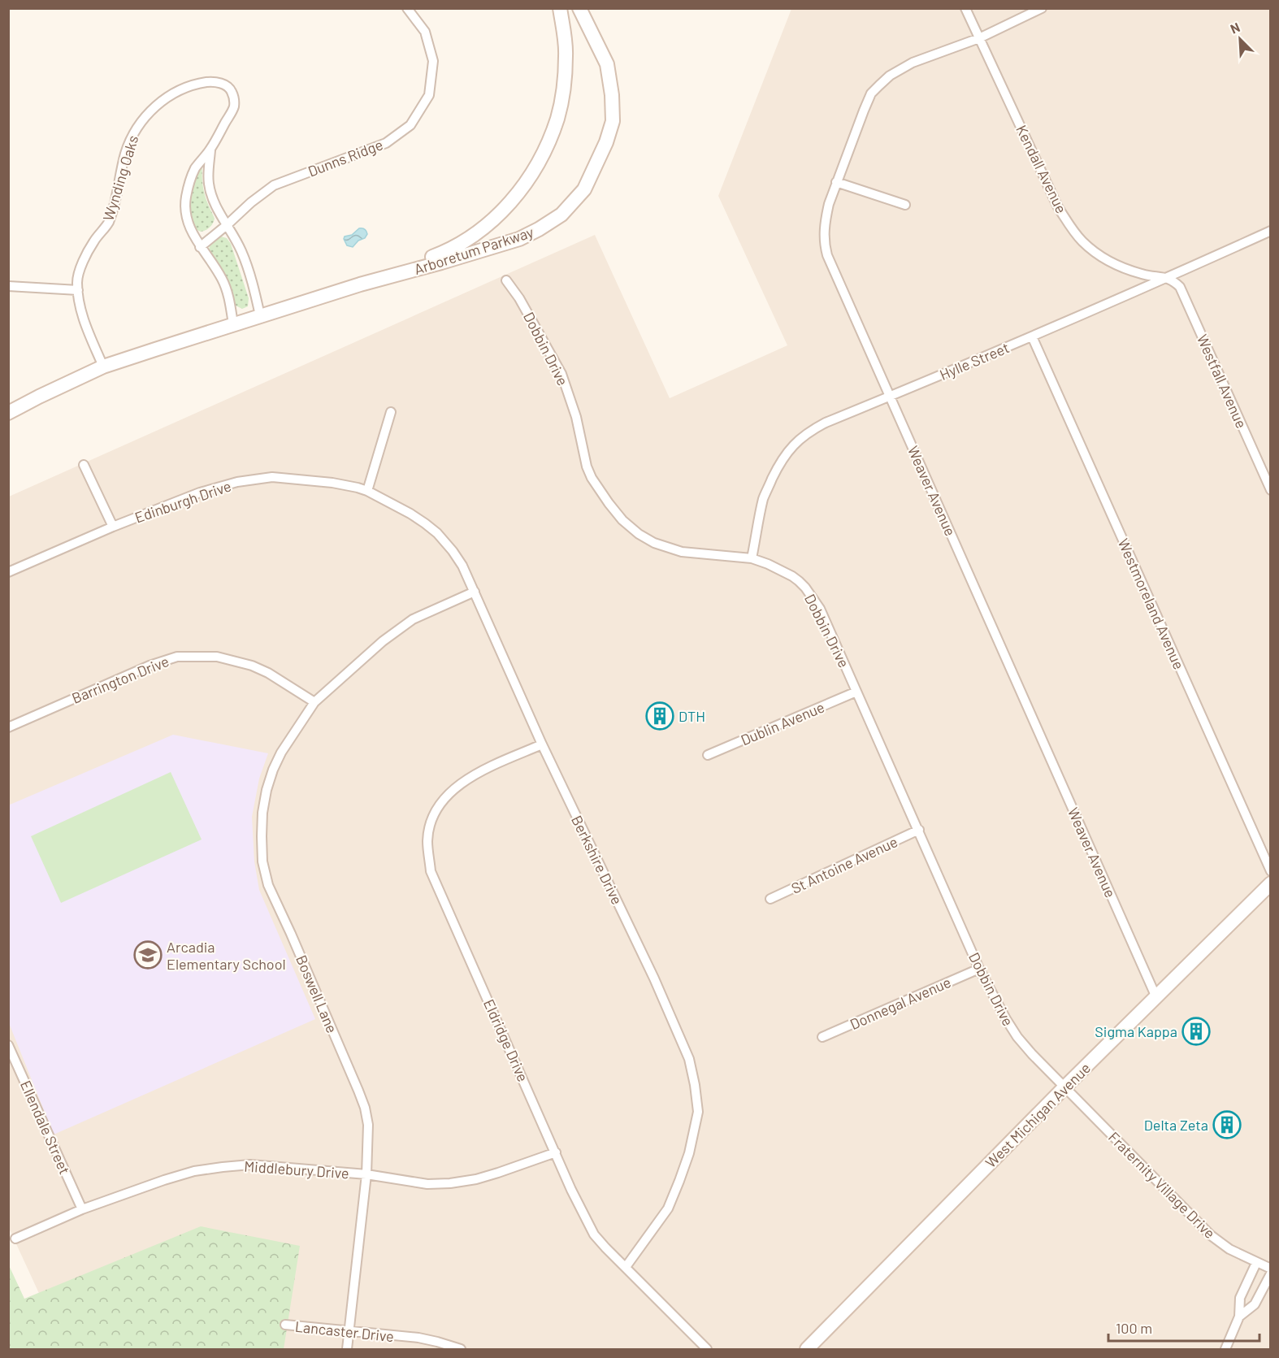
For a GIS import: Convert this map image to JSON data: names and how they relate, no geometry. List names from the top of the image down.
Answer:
{
  "streets": {
    "street": [
      "Dunns Ridge",
      "Kendall Avenue",
      "Wynding Oaks",
      "Arboretum Parkway",
      "Dobbin Drive",
      "Hylle Street",
      "Westfall Avenue",
      "Weaver Avenue",
      "Edinburgh Drive",
      "Westmoreland Avenue",
      "Barrington Drive",
      "Dublin Avenue",
      "Berkshire Drive",
      "St Antoine Avenue",
      "Boswell Lane",
      "Donnegal Avenue",
      "Eldridge Drive",
      "West Michigan Avenue",
      "Ellendale Street",
      "Middlebury Drive",
      "Fraternity Village Drive",
      "Lancaster Drive"
    ]
  },
  "crossings": [
    ["Dunns Ridge", "Wynding Oaks"],
    ["Kendall Avenue", "Hylle Street"],
    ["Kendall Avenue", "Westfall Avenue"],
    ["Kendall Avenue", "Weaver Avenue"],
    ["Wynding Oaks", "Arboretum Parkway"],
    ["Dobbin Drive", "Hylle Street"],
    ["Dobbin Drive", "Dublin Avenue"],
    ["Dobbin Drive", "St Antoine Avenue"],
    ["Dobbin Drive", "Donnegal Avenue"],
    ["Dobbin Drive", "West Michigan Avenue"],
    ["Dobbin Drive", "Fraternity Village Drive"],
    ["Hylle Street", "Westfall Avenue"],
    ["Hylle Street", "Weaver Avenue"],
    ["Hylle Street", "Westmoreland Avenue"],
    ["Weaver Avenue", "West Michigan Avenue"],
    ["Edinburgh Drive", "Berkshire Drive"],
    ["Barrington Drive", "Boswell Lane"],
    ["Berkshire Drive", "Boswell Lane"],
    ["Berkshire Drive", "Eldridge Drive"],
    ["Boswell Lane", "Middlebury Drive"],
    ["Boswell Lane", "Lancaster Drive"],
    ["Eldridge Drive", "Middlebury Drive"],
    ["West Michigan Avenue", "Fraternity Village Drive"],
    ["Ellendale Street", "Middlebury Drive"]
  ],
  "places": {
    "building": ["DTH", "Sigma Kappa", "Delta Zeta"],
    "school or university": ["Arcadia Elementary School"]
  },
  "scale_bar": "100 m",
  "north": "top left"
}
